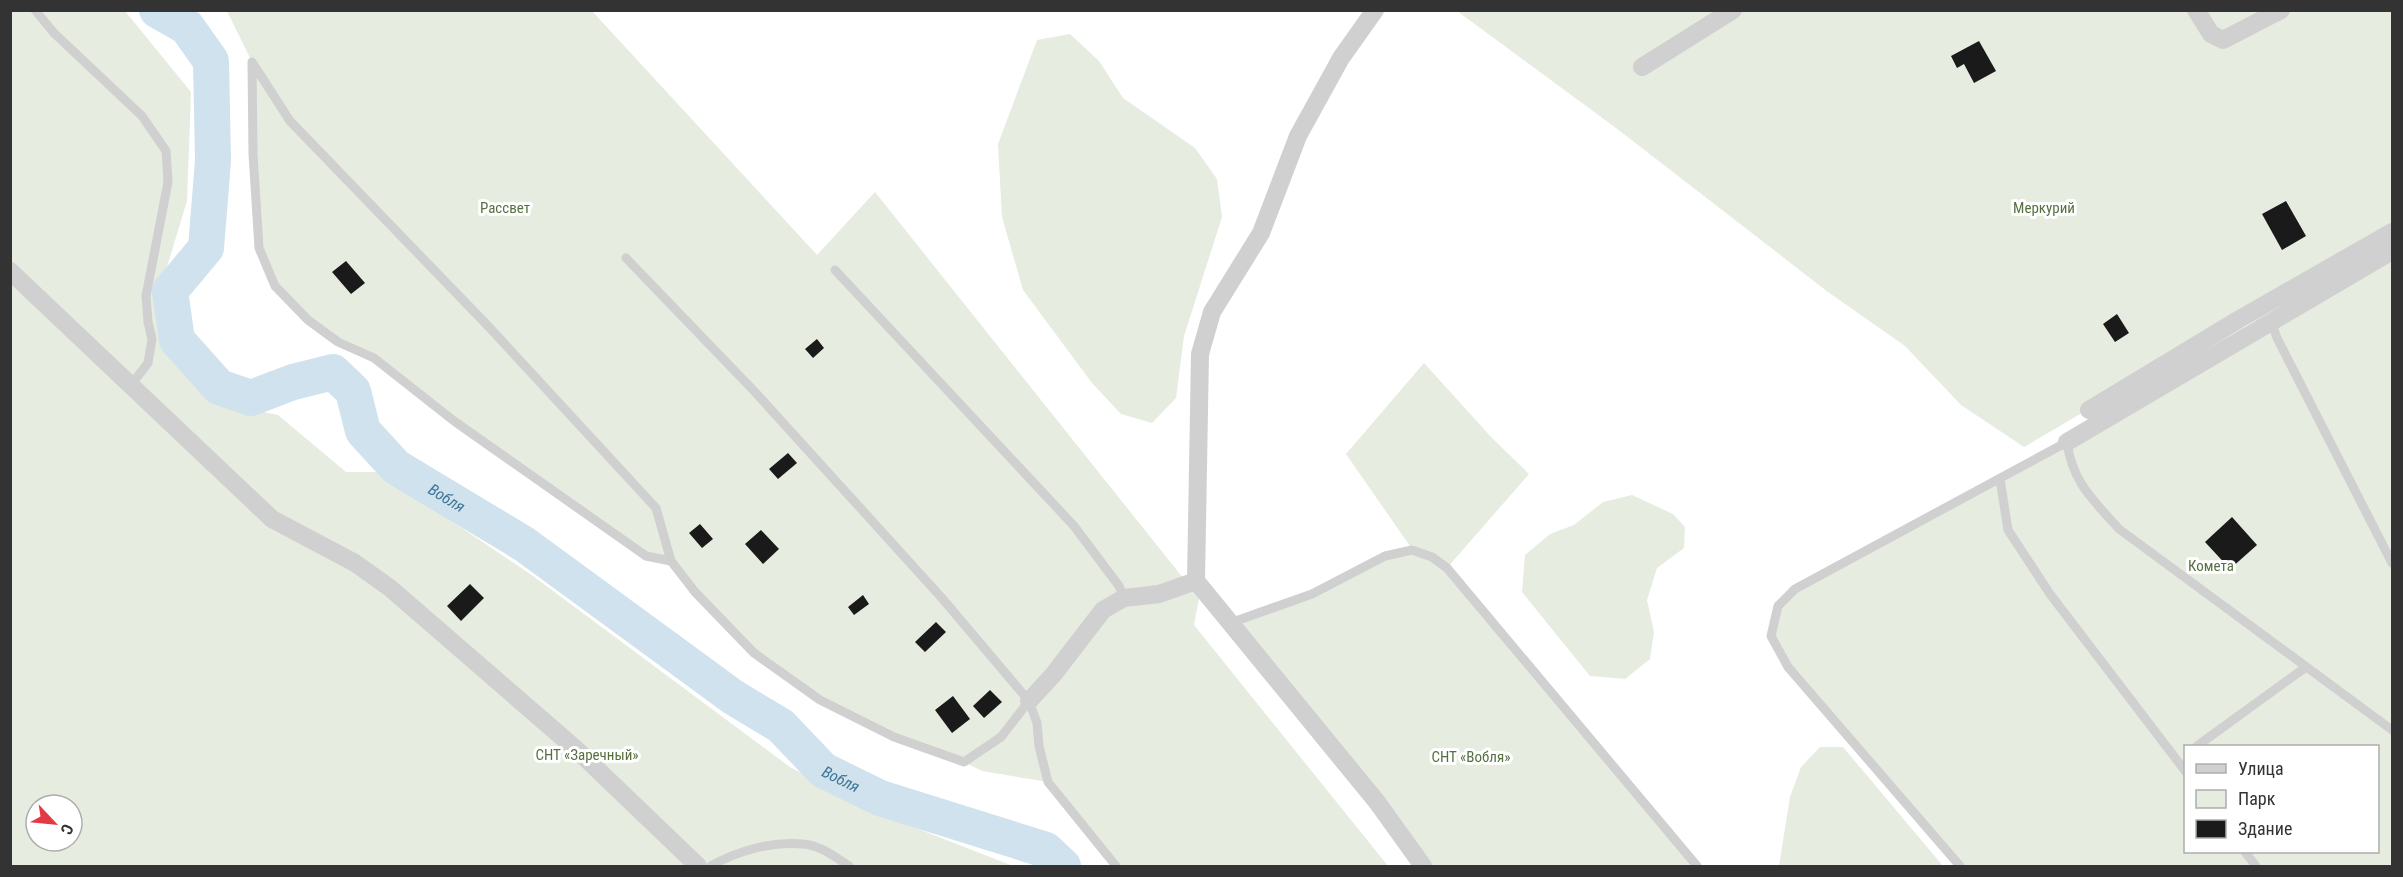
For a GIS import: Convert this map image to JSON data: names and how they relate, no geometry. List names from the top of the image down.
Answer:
{
  "water": ["Вобля"],
  "parks": [
    "Рассвет",
    "Меркурий",
    "Комета",
    "СНТ «Заречный»",
    "СНТ «Вобля»"
  ],
  "legend": ["Улица", "Парк", "Здание"],
  "north": "bottom right"
}
